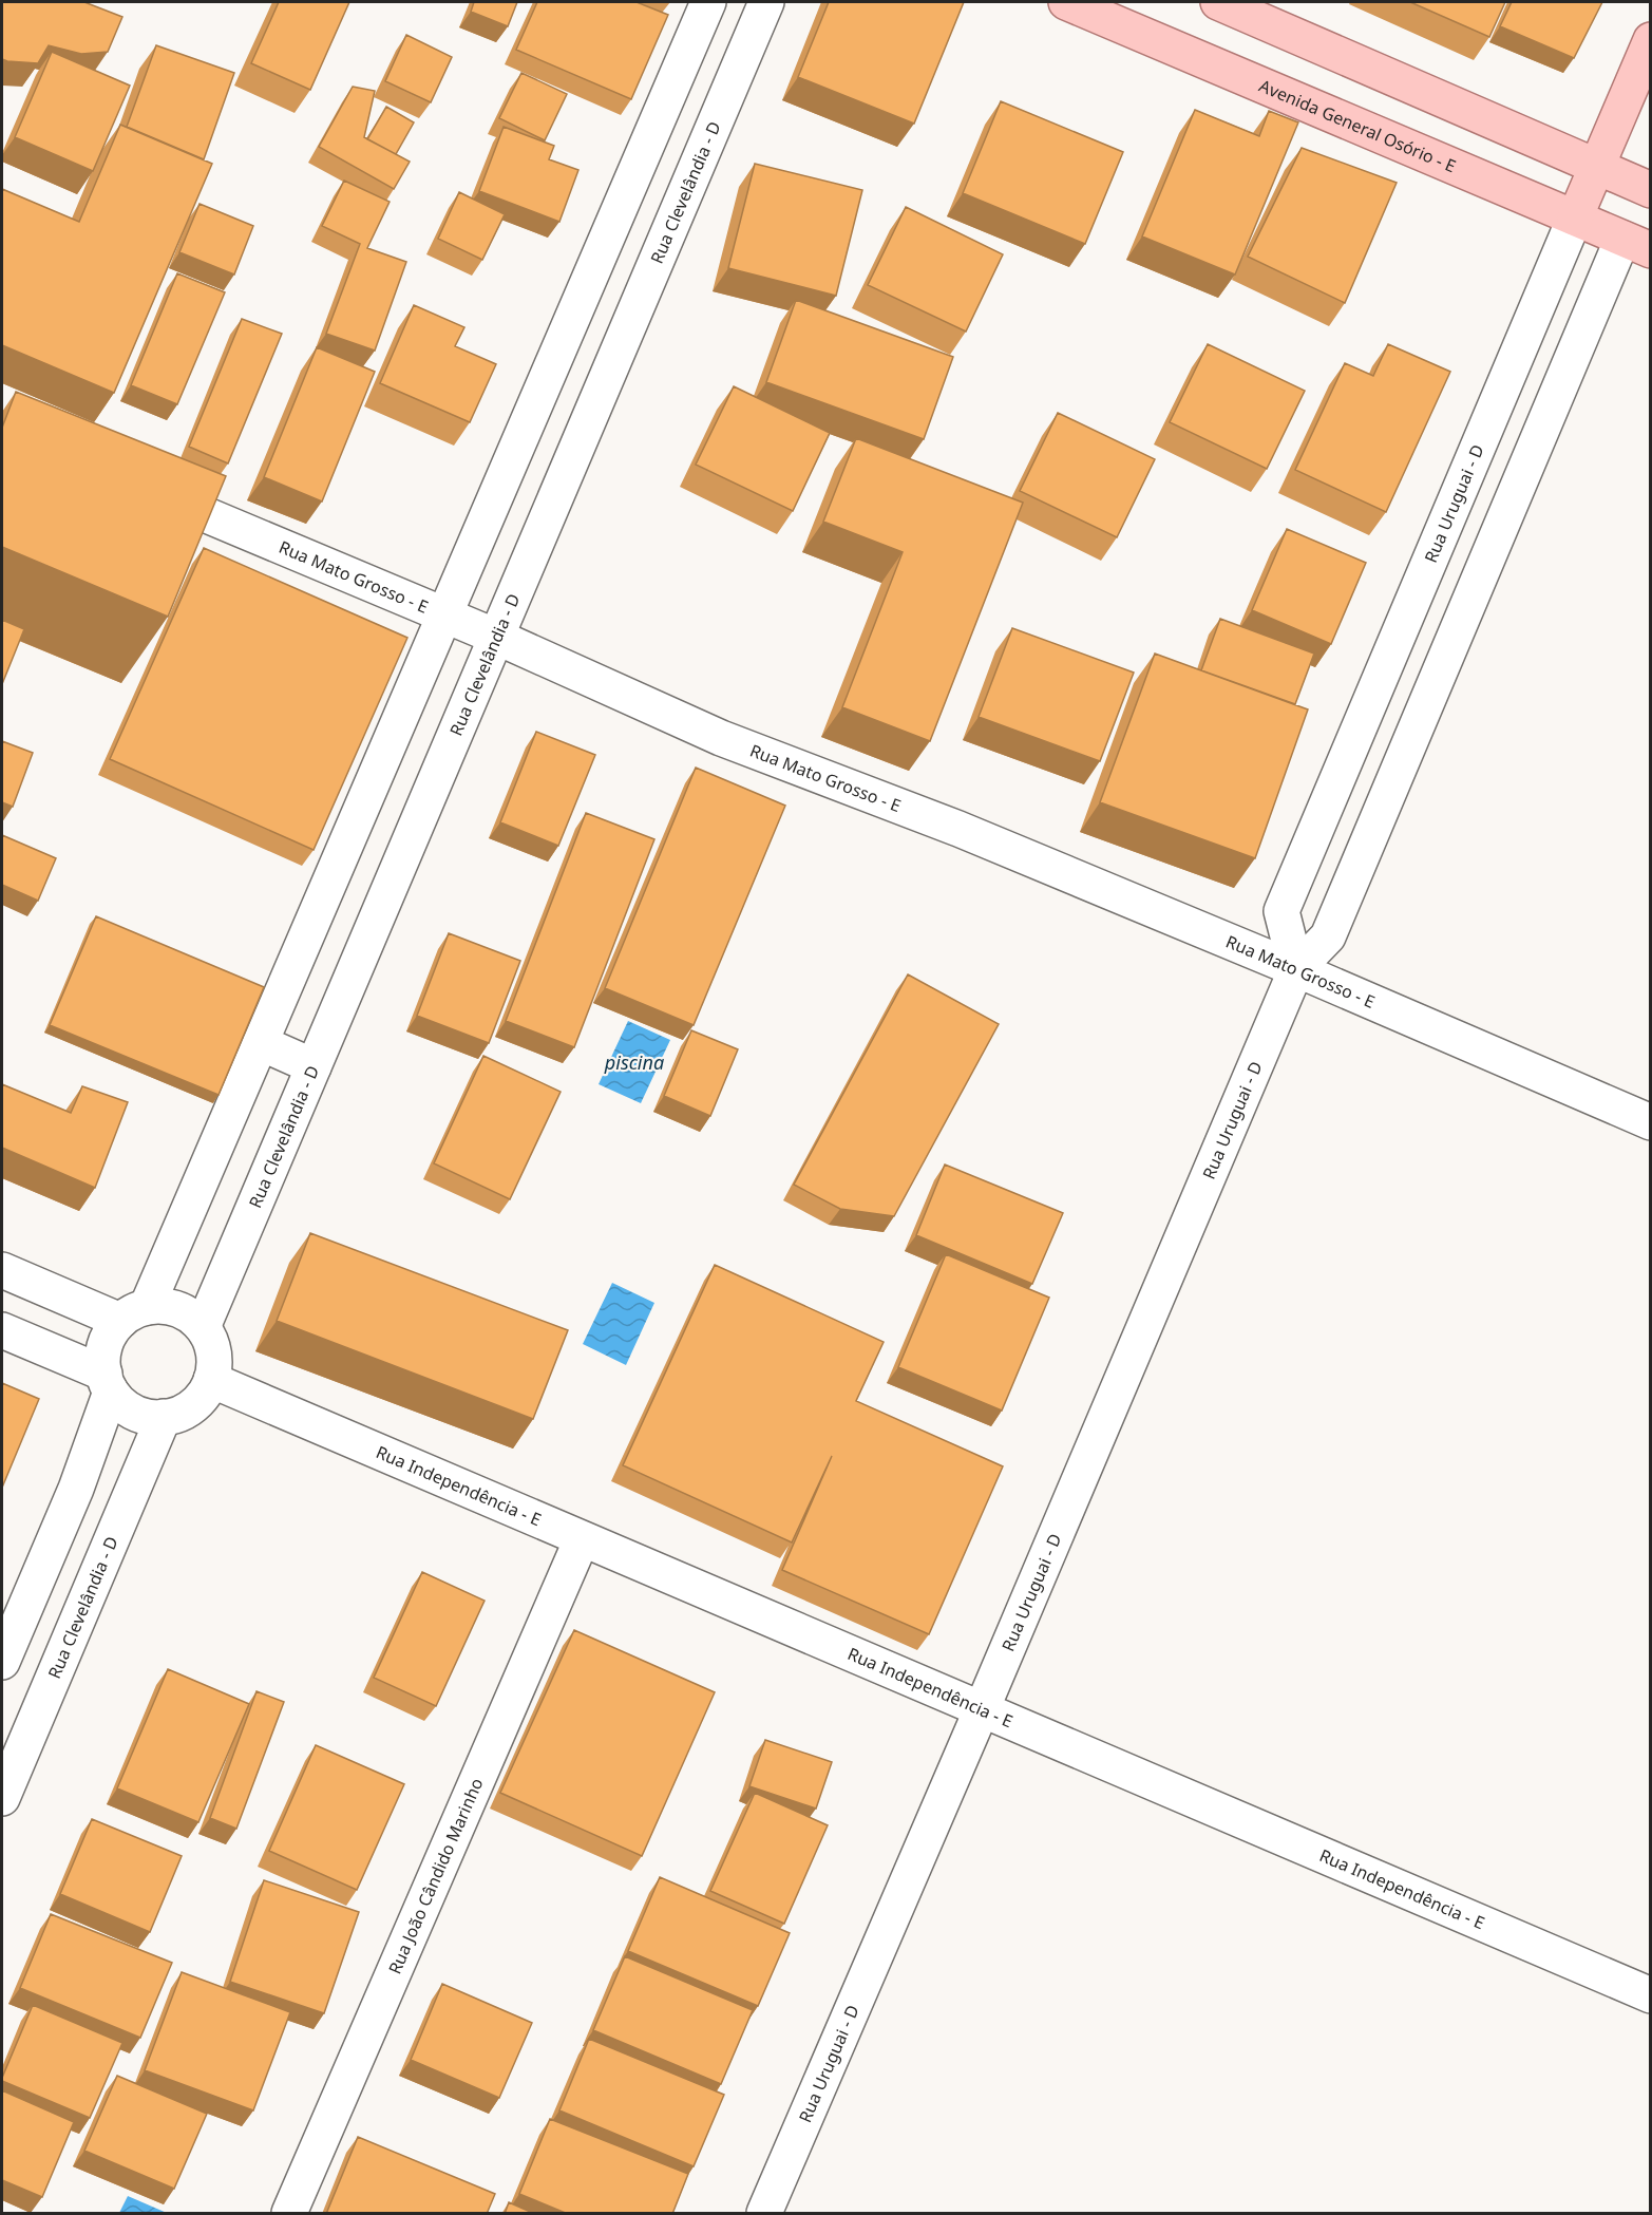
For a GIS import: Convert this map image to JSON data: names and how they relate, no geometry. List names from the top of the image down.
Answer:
{
  "streets": {
    "main road": ["Avenida General Osório - E", "Rua Uruguai - D"],
    "street": [
      "Rua Clevelândia - D",
      "Rua Mato Grosso - E",
      "Rua Independência - E",
      "Rua João Cândido Marinho"
    ]
  },
  "crossings": [
    ["Avenida General Osório - E", "Rua Uruguai - D"],
    ["Rua Clevelândia - D", "Rua Mato Grosso - E"],
    ["Rua Clevelândia - D", "Rua Independência - E"],
    ["Rua Uruguai - D", "Rua Mato Grosso - E"],
    ["Rua Uruguai - D", "Rua Independência - E"],
    ["Rua Independência - E", "Rua João Cândido Marinho"]
  ],
  "water": ["piscina"]
}
